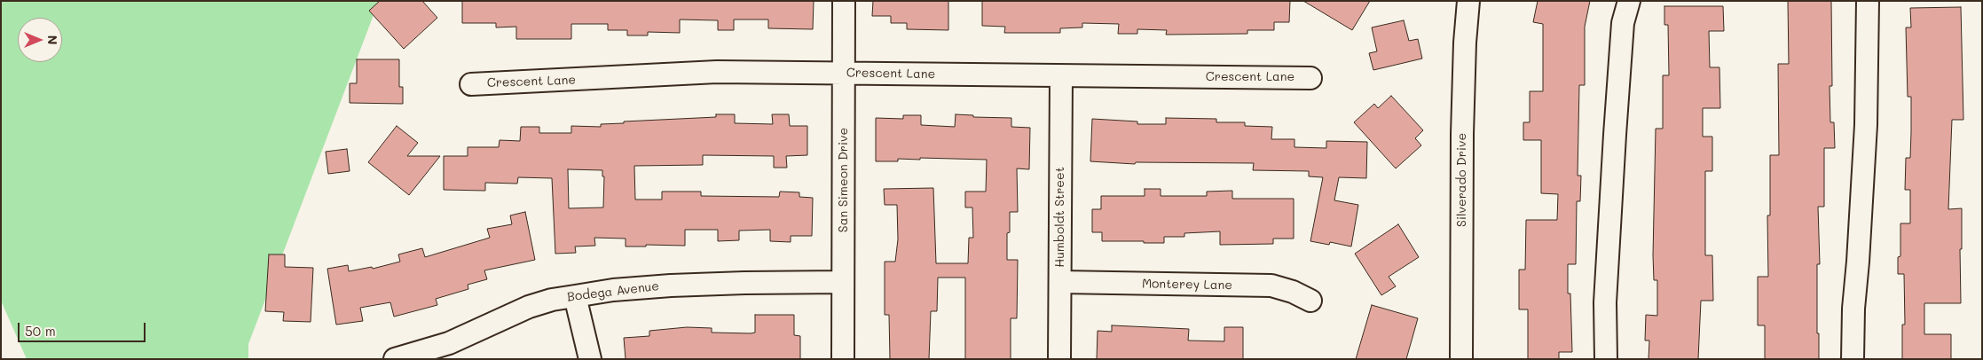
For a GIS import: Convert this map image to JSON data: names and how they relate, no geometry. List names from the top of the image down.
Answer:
{
  "streets": {
    "street": [
      "Crescent Lane",
      "San Simeon Drive",
      "Silverado Drive",
      "Humboldt Street",
      "Monterey Lane",
      "Bodega Avenue"
    ]
  },
  "crossings": [
    ["Crescent Lane", "San Simeon Drive"],
    ["Crescent Lane", "Humboldt Street"],
    ["San Simeon Drive", "Bodega Avenue"],
    ["Humboldt Street", "Monterey Lane"]
  ],
  "scale_bar": "50 m",
  "north": "right"
}
